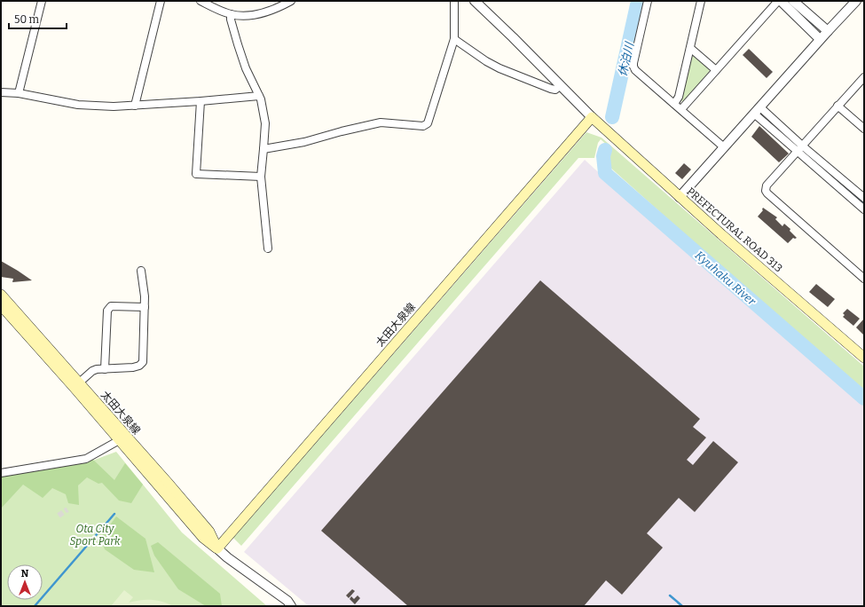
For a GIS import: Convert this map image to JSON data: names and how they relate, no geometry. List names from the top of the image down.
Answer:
{
  "streets": {
    "main road": ["PREFECTURAL ROAD 313", "太田大泉線"]
  },
  "crossings": [
    ["PREFECTURAL ROAD 313", "太田大泉線"]
  ],
  "water": ["休泊川", "Kyuhaku River"],
  "parks": ["Ota City Sport Park"],
  "scale_bar": "50 m",
  "north": "top"
}
